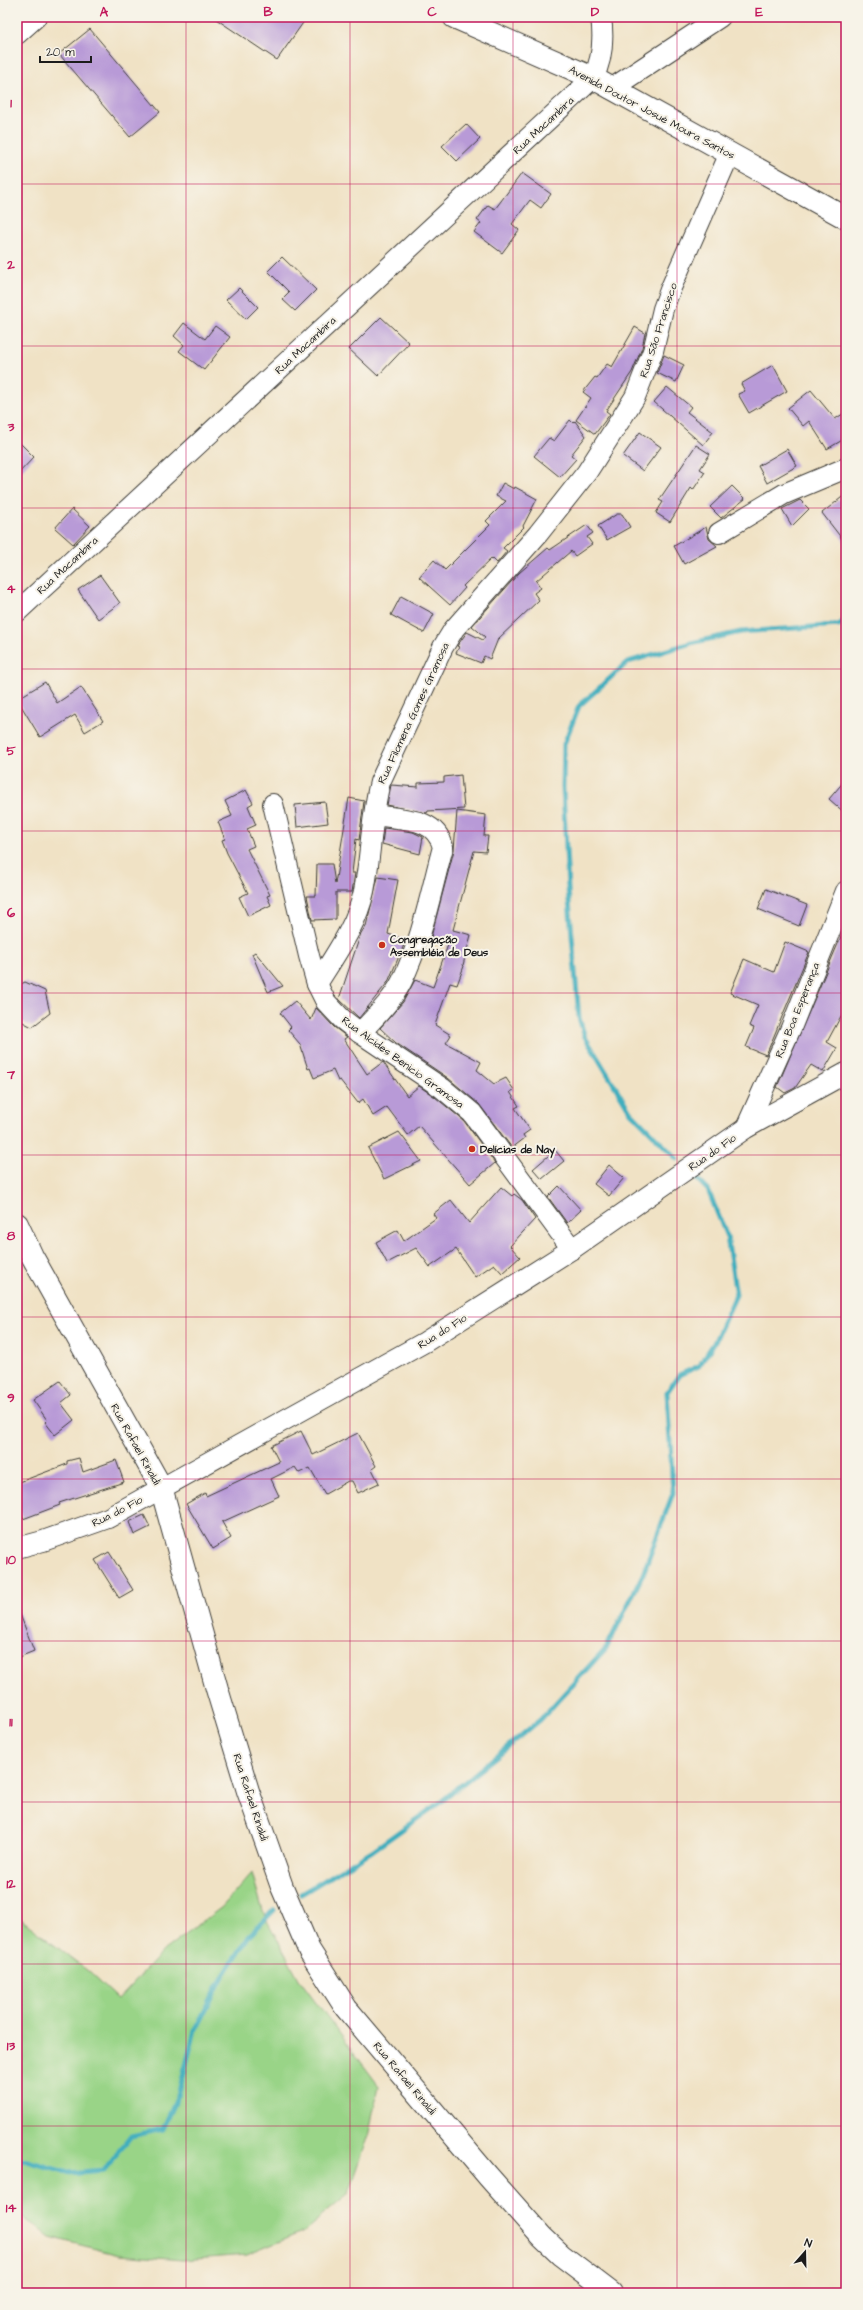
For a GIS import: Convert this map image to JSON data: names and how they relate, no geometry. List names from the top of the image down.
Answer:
{
  "streets": {
    "street": [
      "Avenida Doutor Josué Moura Santos",
      "Rua Macambira",
      "Rua São Francisco",
      "Rua Filomena Gomes Gramosa",
      "Rua Boa Esperança",
      "Rua Alcides Benicio Gramosa",
      "Rua do Fio",
      "Rua Rafael Rinaldi"
    ]
  },
  "crossings": [
    ["Avenida Doutor Josué Moura Santos", "Rua Macambira"],
    ["Avenida Doutor Josué Moura Santos", "Rua São Francisco"],
    ["Rua São Francisco", "Rua Filomena Gomes Gramosa"],
    ["Rua Filomena Gomes Gramosa", "Rua Alcides Benicio Gramosa"],
    ["Rua Boa Esperança", "Rua do Fio"],
    ["Rua Alcides Benicio Gramosa", "Rua do Fio"],
    ["Rua do Fio", "Rua Rafael Rinaldi"]
  ],
  "places": ["Congregação Assembléia de Deus", "Delícias de Nay"],
  "scale_bar": "20 m",
  "north": "top",
  "grid": {
    "columns": [
      "A",
      "B",
      "C",
      "D",
      "E"
    ],
    "rows": [
      "1",
      "2",
      "3",
      "4",
      "5",
      "6",
      "7",
      "8",
      "9",
      "10",
      "11",
      "12",
      "13",
      "14"
    ]
  }
}
